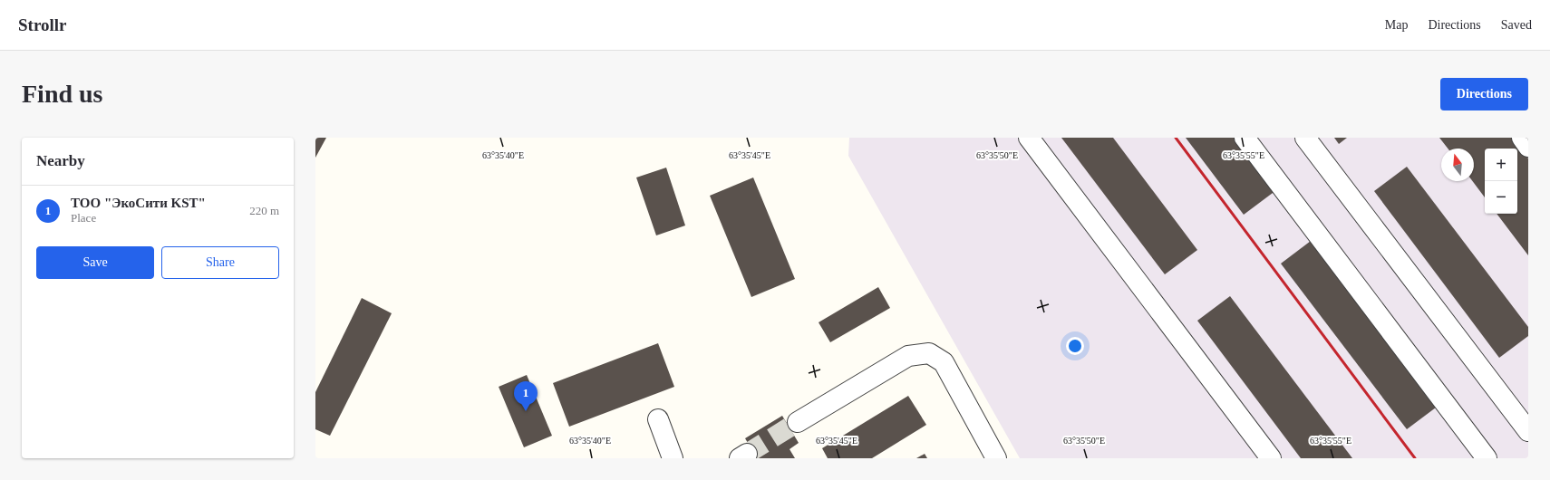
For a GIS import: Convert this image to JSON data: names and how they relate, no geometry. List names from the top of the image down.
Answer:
{
  "north": "top",
  "page": {
    "header": "Strollr",
    "nav": ["Map", "Directions", "Saved"],
    "buttons": [
      "Directions",
      ["Save", "Share"]
    ],
    "title": "Find us",
    "heading": "Nearby",
    "map_buttons": ["+", "−"],
    "list": [
      {
        "mark": "1",
        "name": "ТОО \"ЭкоСити KST\"",
        "note": "Place",
        "value": "220 m"
      }
    ],
    "pins": "1"
  },
  "coordinates": [
    "63°35'40\"E",
    "63°35'45\"E",
    "63°35'50\"E",
    "63°35'55\"E"
  ]
}
